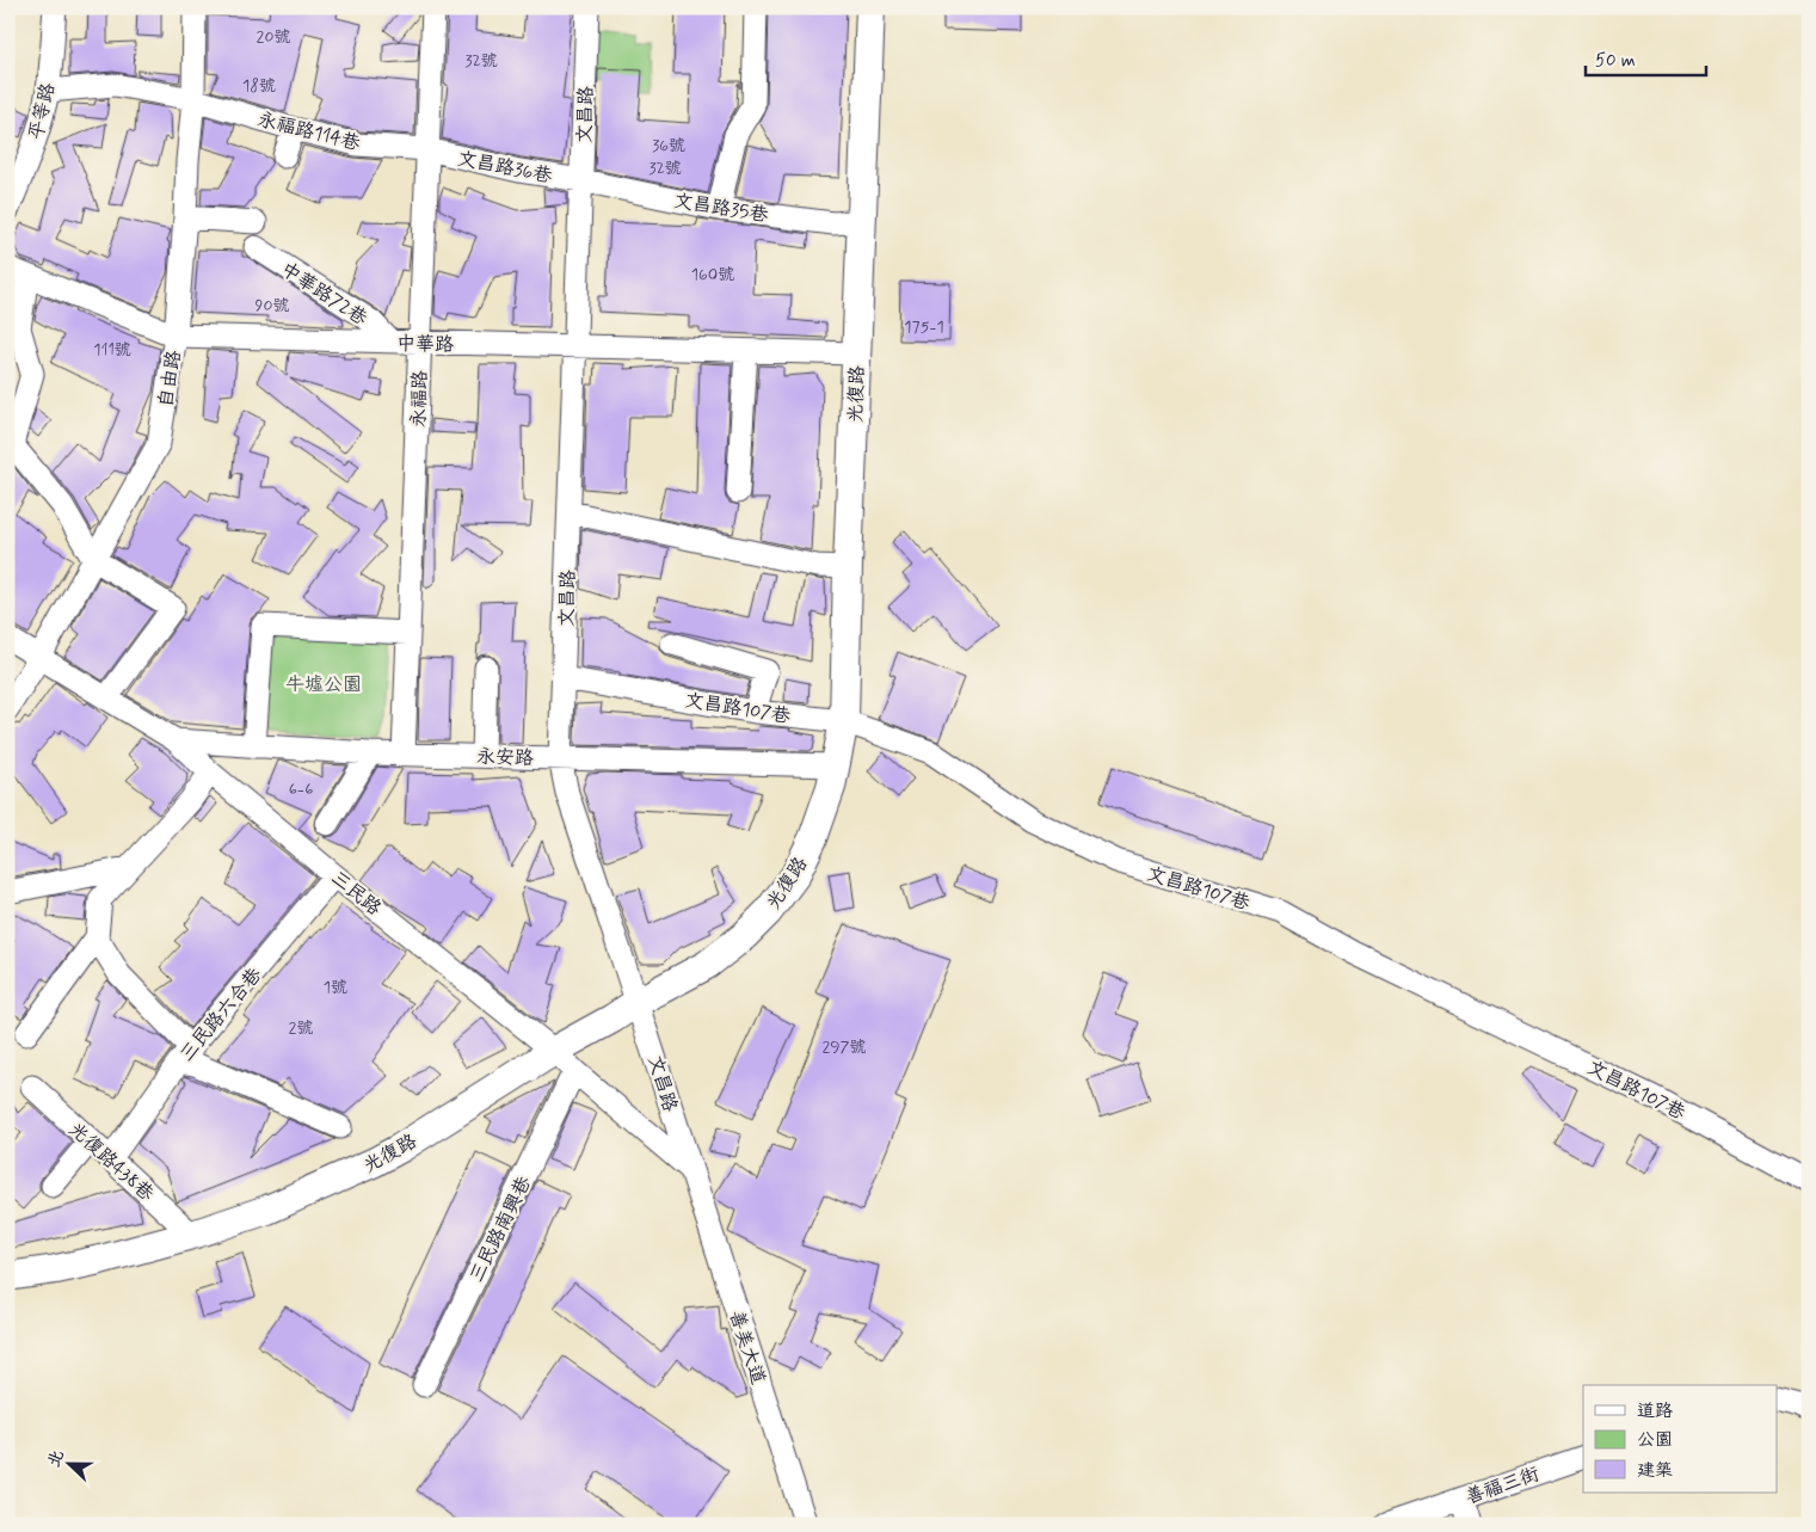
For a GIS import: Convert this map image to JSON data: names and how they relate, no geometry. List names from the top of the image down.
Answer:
{
  "streets": {
    "main road": ["光復路"],
    "street": [
      "平等路",
      "文昌路",
      "永福路114巷",
      "文昌路36巷",
      "文昌路35巷",
      "中華路72巷",
      "中華路",
      "自由路",
      "永福路",
      "文昌路107巷",
      "永安路",
      "三民路",
      "三民路六合巷",
      "光復路438巷",
      "三民路南興巷",
      "善美大道",
      "善福三街"
    ]
  },
  "crossings": [
    ["平等路", "永福路114巷"],
    ["文昌路", "文昌路36巷"],
    ["文昌路", "文昌路35巷"],
    ["文昌路", "中華路"],
    ["文昌路", "光復路"],
    ["文昌路", "文昌路107巷"],
    ["文昌路", "永安路"],
    ["文昌路", "三民路"],
    ["文昌路", "善美大道"],
    ["永福路114巷", "文昌路36巷"],
    ["永福路114巷", "自由路"],
    ["永福路114巷", "永福路"],
    ["文昌路36巷", "文昌路35巷"],
    ["文昌路36巷", "永福路"],
    ["文昌路35巷", "光復路"],
    ["中華路72巷", "中華路"],
    ["中華路", "自由路"],
    ["中華路", "光復路"],
    ["中華路", "永福路"],
    ["自由路", "三民路"],
    ["光復路", "文昌路107巷"],
    ["光復路", "永安路"],
    ["光復路", "三民路"],
    ["光復路", "光復路438巷"],
    ["永福路", "永安路"],
    ["永安路", "三民路"],
    ["三民路", "三民路六合巷"],
    ["三民路", "三民路南興巷"],
    ["三民路", "善美大道"],
    ["三民路六合巷", "光復路438巷"]
  ],
  "parks": ["牛墟公園"],
  "house_numbers": [
    "20號",
    "32號",
    "18號",
    "36號",
    "32號",
    "160號",
    "90號",
    "175-1",
    "111號",
    "6-6",
    "1號",
    "2號",
    "297號"
  ],
  "legend": ["道路", "公園", "建築"],
  "scale_bar": "50 m",
  "north": "left"
}
